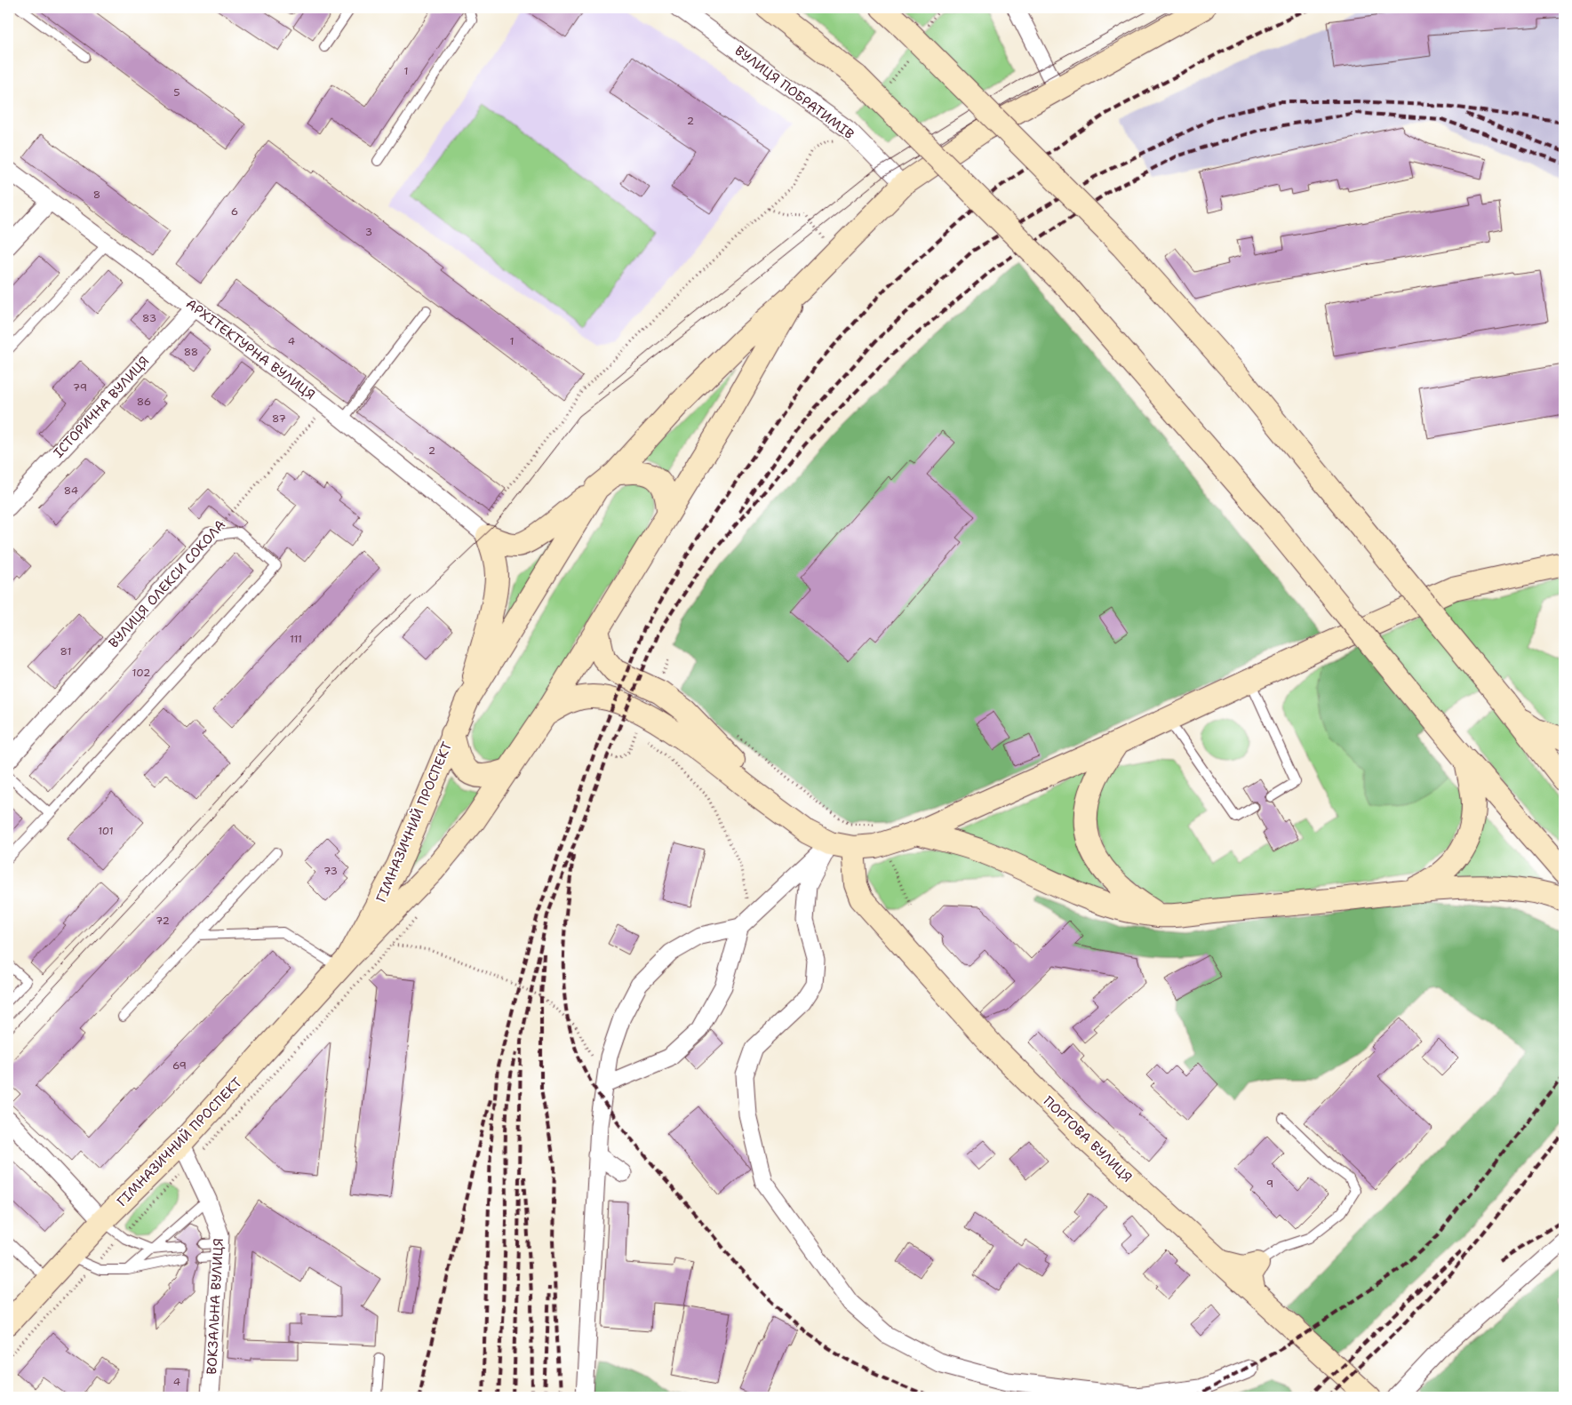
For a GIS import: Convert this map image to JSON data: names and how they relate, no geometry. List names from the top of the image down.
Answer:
{
  "streets": {
    "main road": ["ГІМНАЗИЧНИЙ ПРОСПЕКТ", "ПОРТОВА ВУЛИЦЯ"],
    "street": [
      "ВУЛИЦЯ ПОБРАТИМІВ",
      "АРХІТЕКТУРНА ВУЛИЦЯ",
      "ІСТОРИЧНА ВУЛИЦЯ",
      "ВУЛИЦЯ ОЛЕКСИ СОКОЛА",
      "ВОКЗАЛЬНА ВУЛИЦЯ"
    ]
  },
  "crossings": [
    ["АРХІТЕКТУРНА ВУЛИЦЯ", "ІСТОРИЧНА ВУЛИЦЯ"],
    ["АРХІТЕКТУРНА ВУЛИЦЯ", "ВУЛИЦЯ ОЛЕКСИ СОКОЛА"],
    ["ГІМНАЗИЧНИЙ ПРОСПЕКТ", "ВОКЗАЛЬНА ВУЛИЦЯ"]
  ],
  "house_numbers": [
    "1",
    "5",
    "2",
    "8",
    "6",
    "3",
    "83",
    "4",
    "1",
    "88",
    "79",
    "86",
    "87",
    "2",
    "84",
    "111",
    "81",
    "102",
    "101",
    "73",
    "72",
    "69",
    "9",
    "4"
  ]
}
